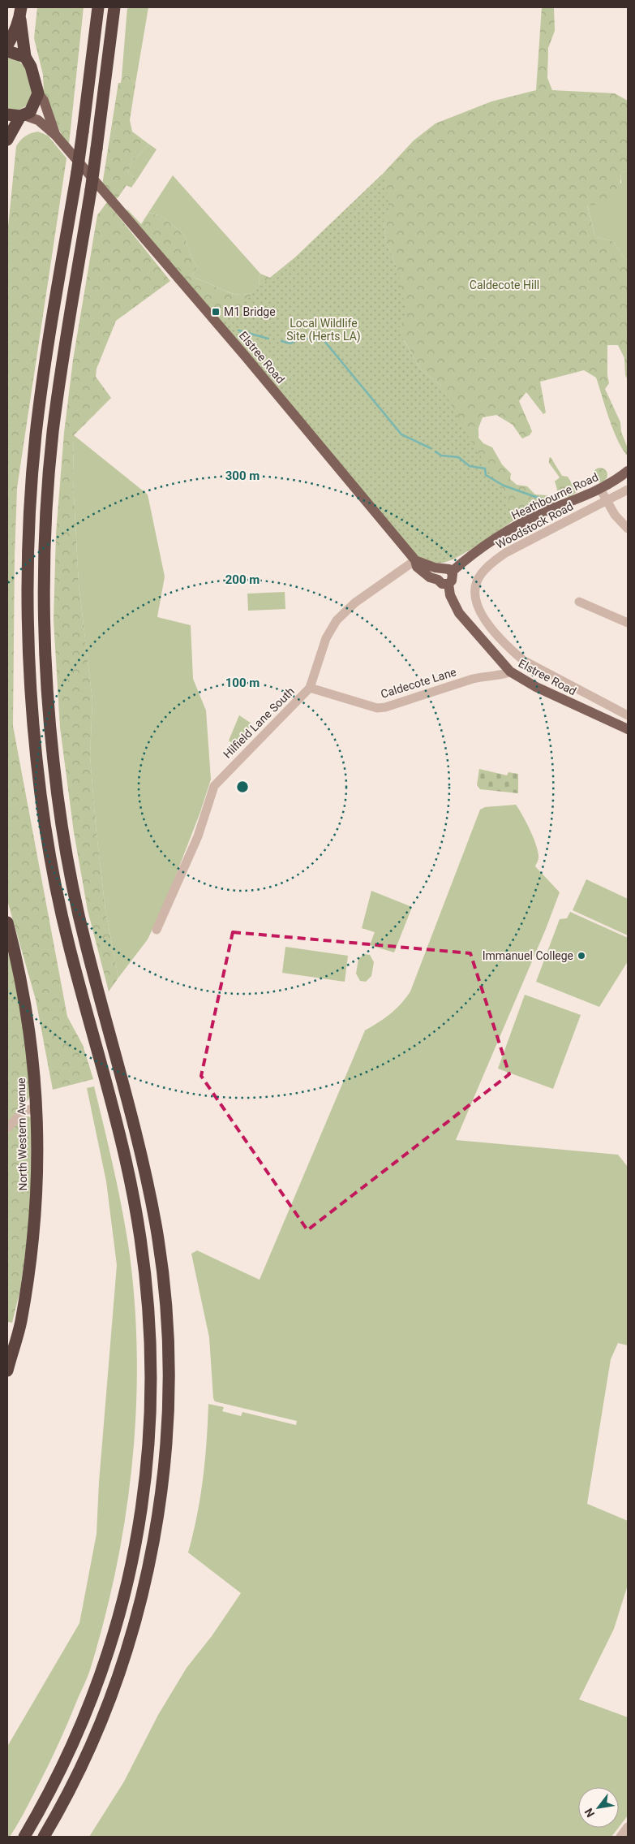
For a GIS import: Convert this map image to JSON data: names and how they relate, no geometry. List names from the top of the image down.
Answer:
{
  "streets": {
    "highway": ["North Western Avenue"],
    "main road": ["Elstree Road", "Heathbourne Road"],
    "street": ["Woodstock Road", "Caldecote Lane", "Hilfield Lane South"]
  },
  "crossings": [
    ["Elstree Road", "Heathbourne Road"],
    ["Elstree Road", "Caldecote Lane"],
    ["Elstree Road", "Hilfield Lane South"],
    ["Caldecote Lane", "Hilfield Lane South"]
  ],
  "parks": ["Caldecote Hill", "Local Wildlife Site (Herts LA)"],
  "places": {
    "transit": ["M1 Bridge"],
    "other": ["Immanuel College"]
  },
  "north": "bottom left",
  "rings": ["300 m", "200 m", "100 m"]
}
